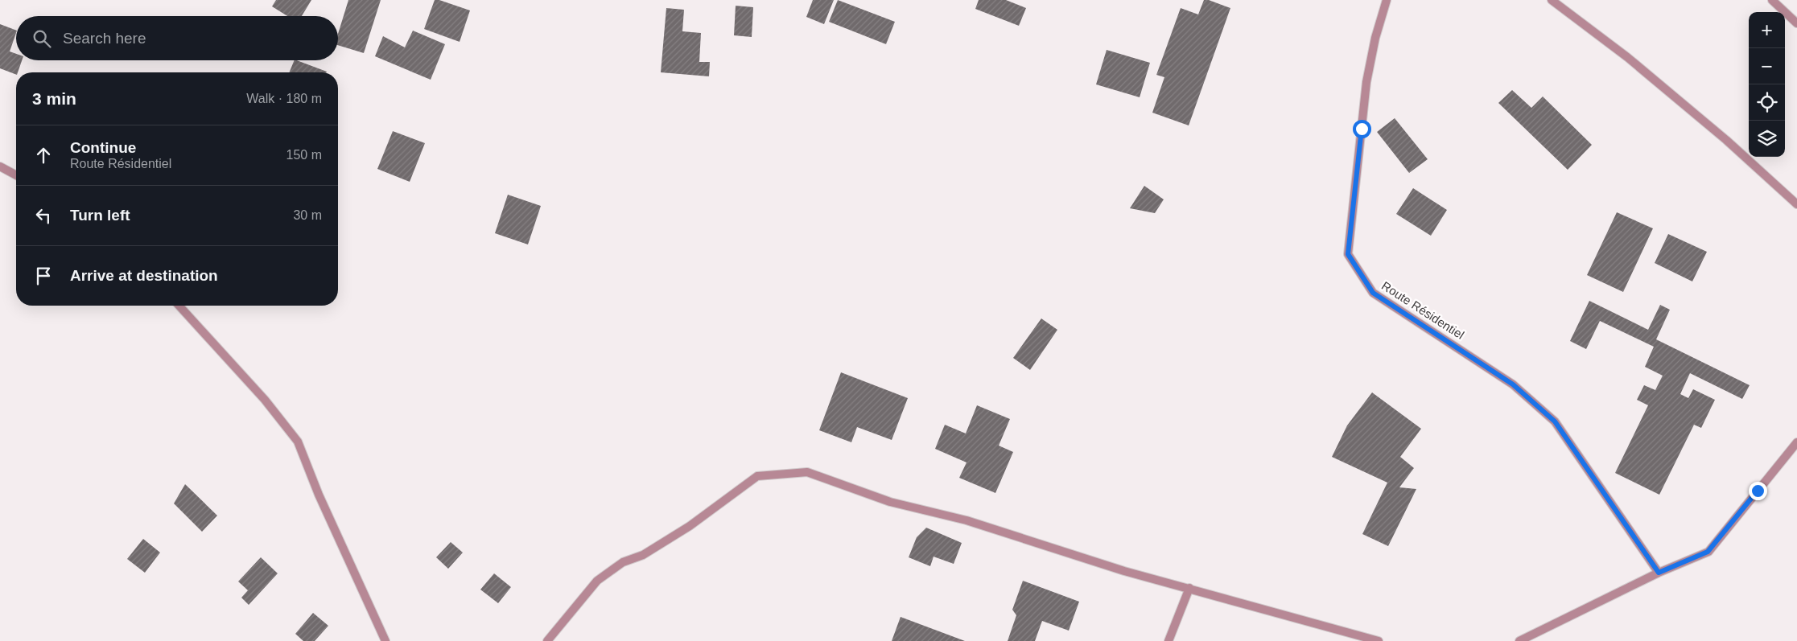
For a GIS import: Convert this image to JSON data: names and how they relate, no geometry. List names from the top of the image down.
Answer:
{
  "streets": {
    "street": ["Route Résidentiel"]
  },
  "page": {
    "map_buttons": ["+", "−"],
    "search": "Search here",
    "heading": ["3 min", "Walk · 180 m"],
    "list": [
      ["Continue", "Route Résidentiel", "150 m"],
      ["Turn left", "30 m"],
      "Arrive at destination"
    ]
  }
}
